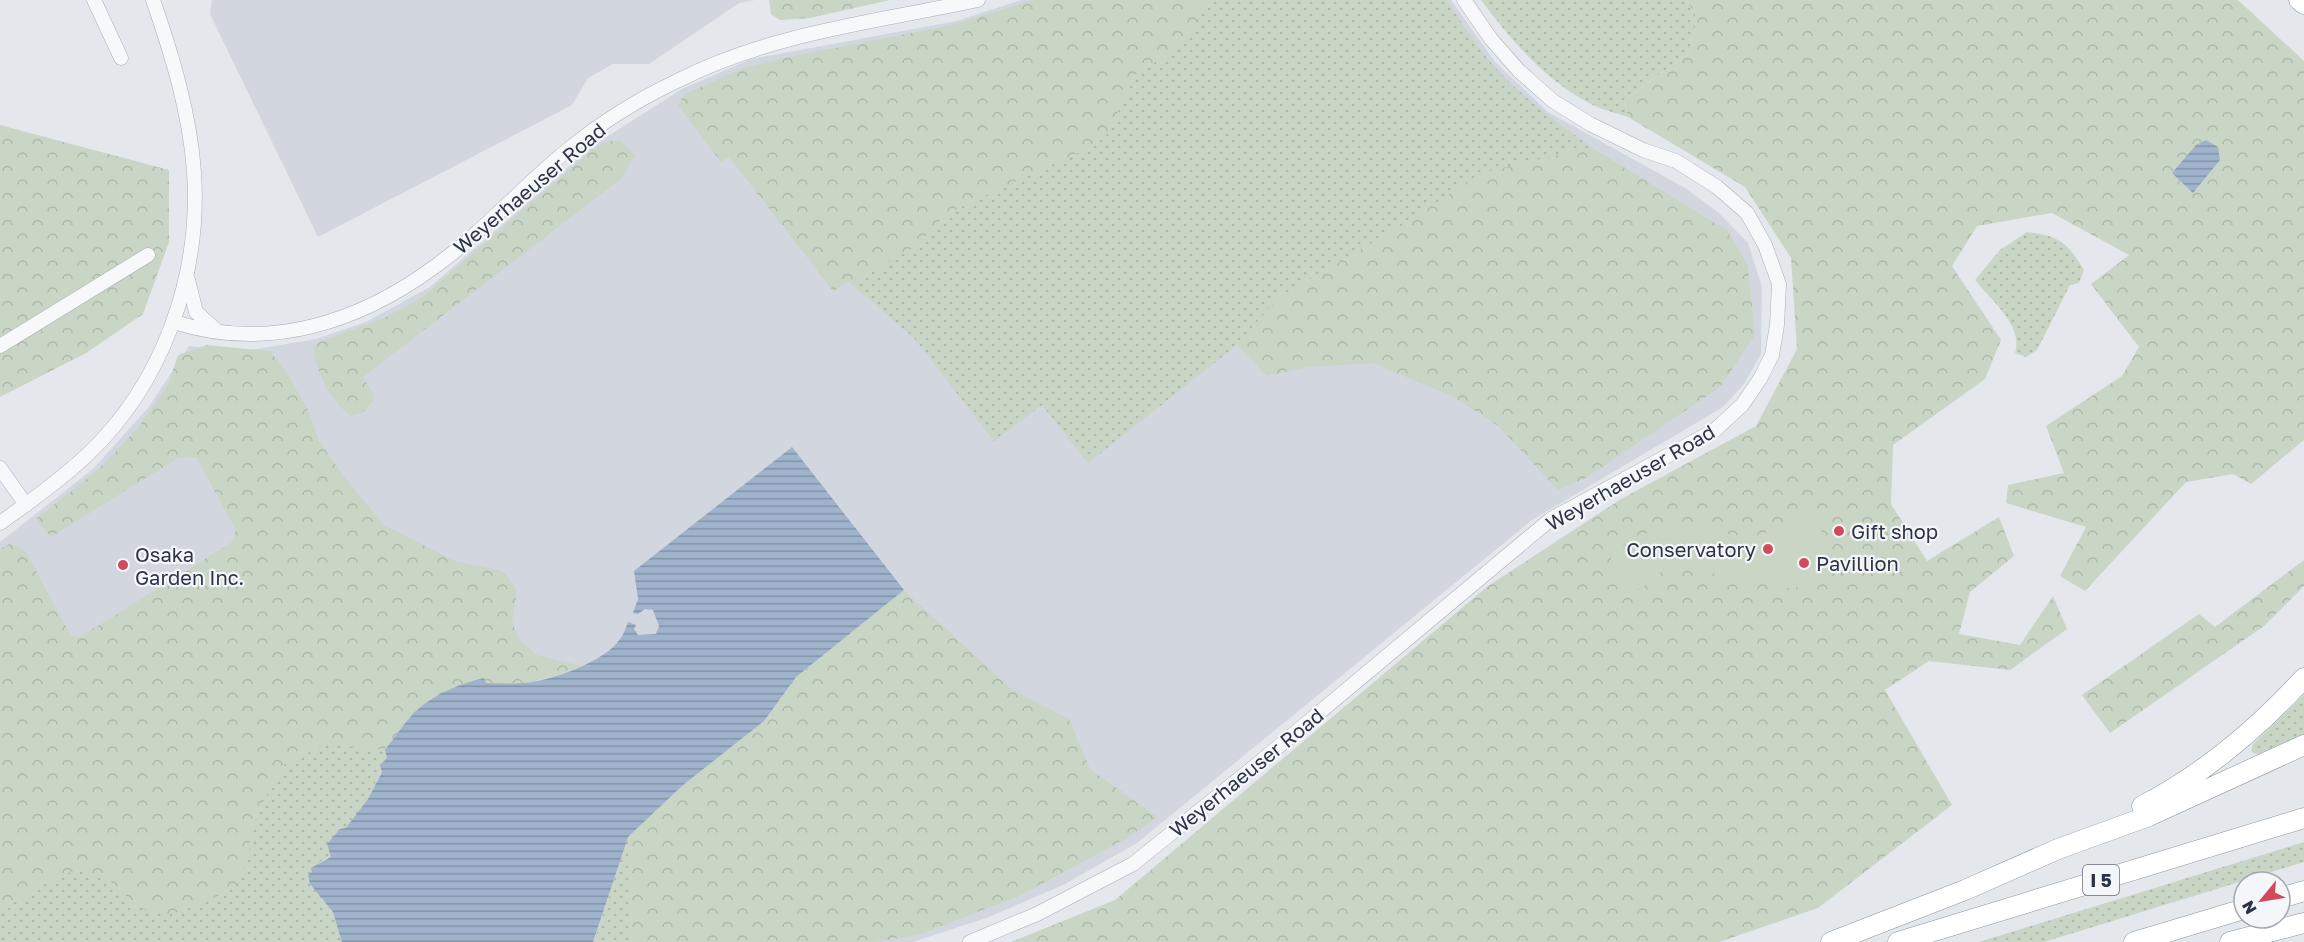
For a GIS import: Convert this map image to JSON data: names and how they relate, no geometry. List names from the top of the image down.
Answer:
{
  "streets": {
    "highway": ["I 5"],
    "street": ["Weyerhaeuser Road"]
  },
  "places": [
    "Gift shop",
    "Conservatory",
    "Pavillion",
    "Osaka Garden Inc."
  ],
  "north": "bottom left"
}
